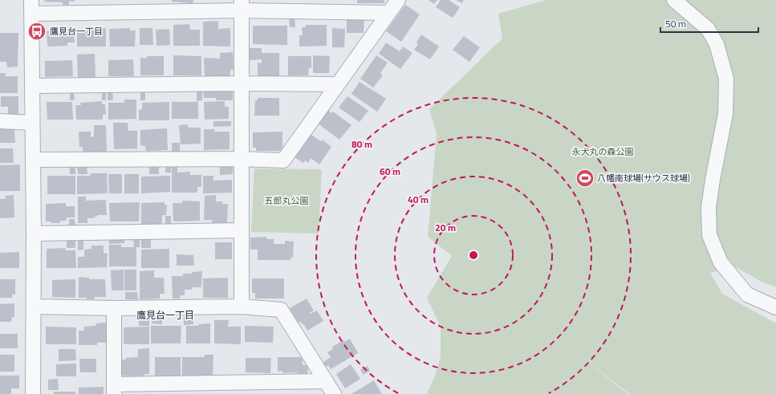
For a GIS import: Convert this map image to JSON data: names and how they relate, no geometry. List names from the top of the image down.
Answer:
{
  "districts": ["鷹見台一丁目"],
  "parks": ["永犬丸の森公園", "五郎丸公園"],
  "places": {
    "bus stop": ["鷹見台一丁目"],
    "sports": ["八幡南球場(サウス球場)"]
  },
  "scale_bar": "50 m",
  "rings": [
    "80 m",
    "60 m",
    "40 m",
    "20 m"
  ]
}
